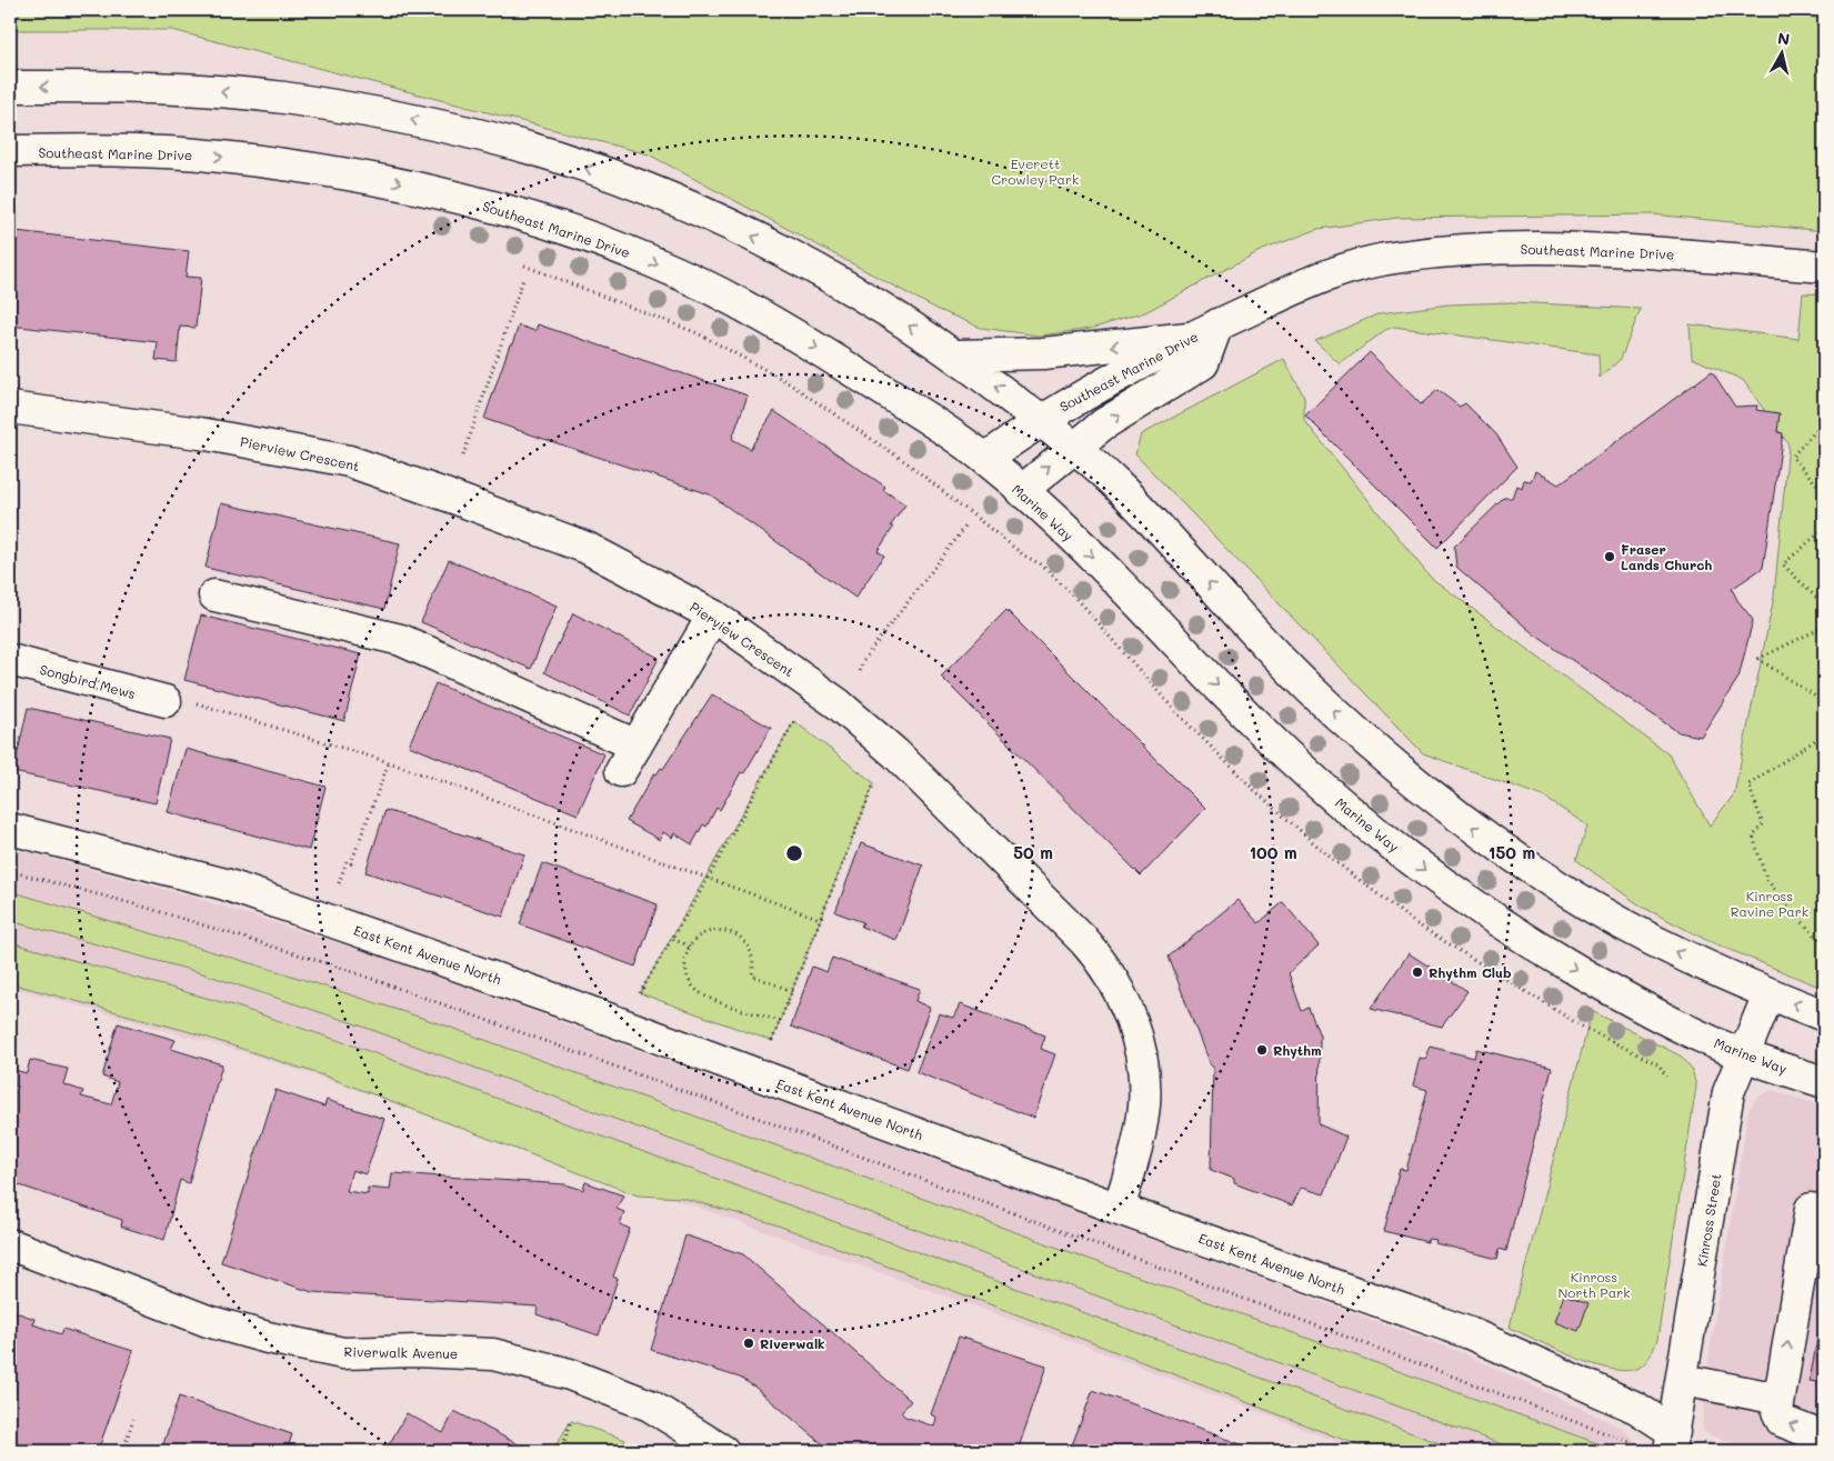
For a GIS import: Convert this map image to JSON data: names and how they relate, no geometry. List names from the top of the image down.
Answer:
{
  "streets": {
    "street": [
      "Southeast Marine Drive",
      "Pierview Crescent",
      "Marine Way",
      "Songbird Mews",
      "East Kent Avenue North",
      "Kinross Street",
      "Riverwalk Avenue"
    ]
  },
  "crossings": [
    ["Southeast Marine Drive", "Marine Way"],
    ["Pierview Crescent", "East Kent Avenue North"],
    ["Marine Way", "Kinross Street"],
    ["East Kent Avenue North", "Kinross Street"]
  ],
  "parks": ["Everett Crowley Park", "Kinross Ravine Park", "Kinross North Park"],
  "places": [
    "Fraser Lands Church",
    "Rhythm Club",
    "Rhythm",
    "Riverwalk"
  ],
  "north": "top",
  "rings": ["50 m", "100 m", "150 m"]
}
